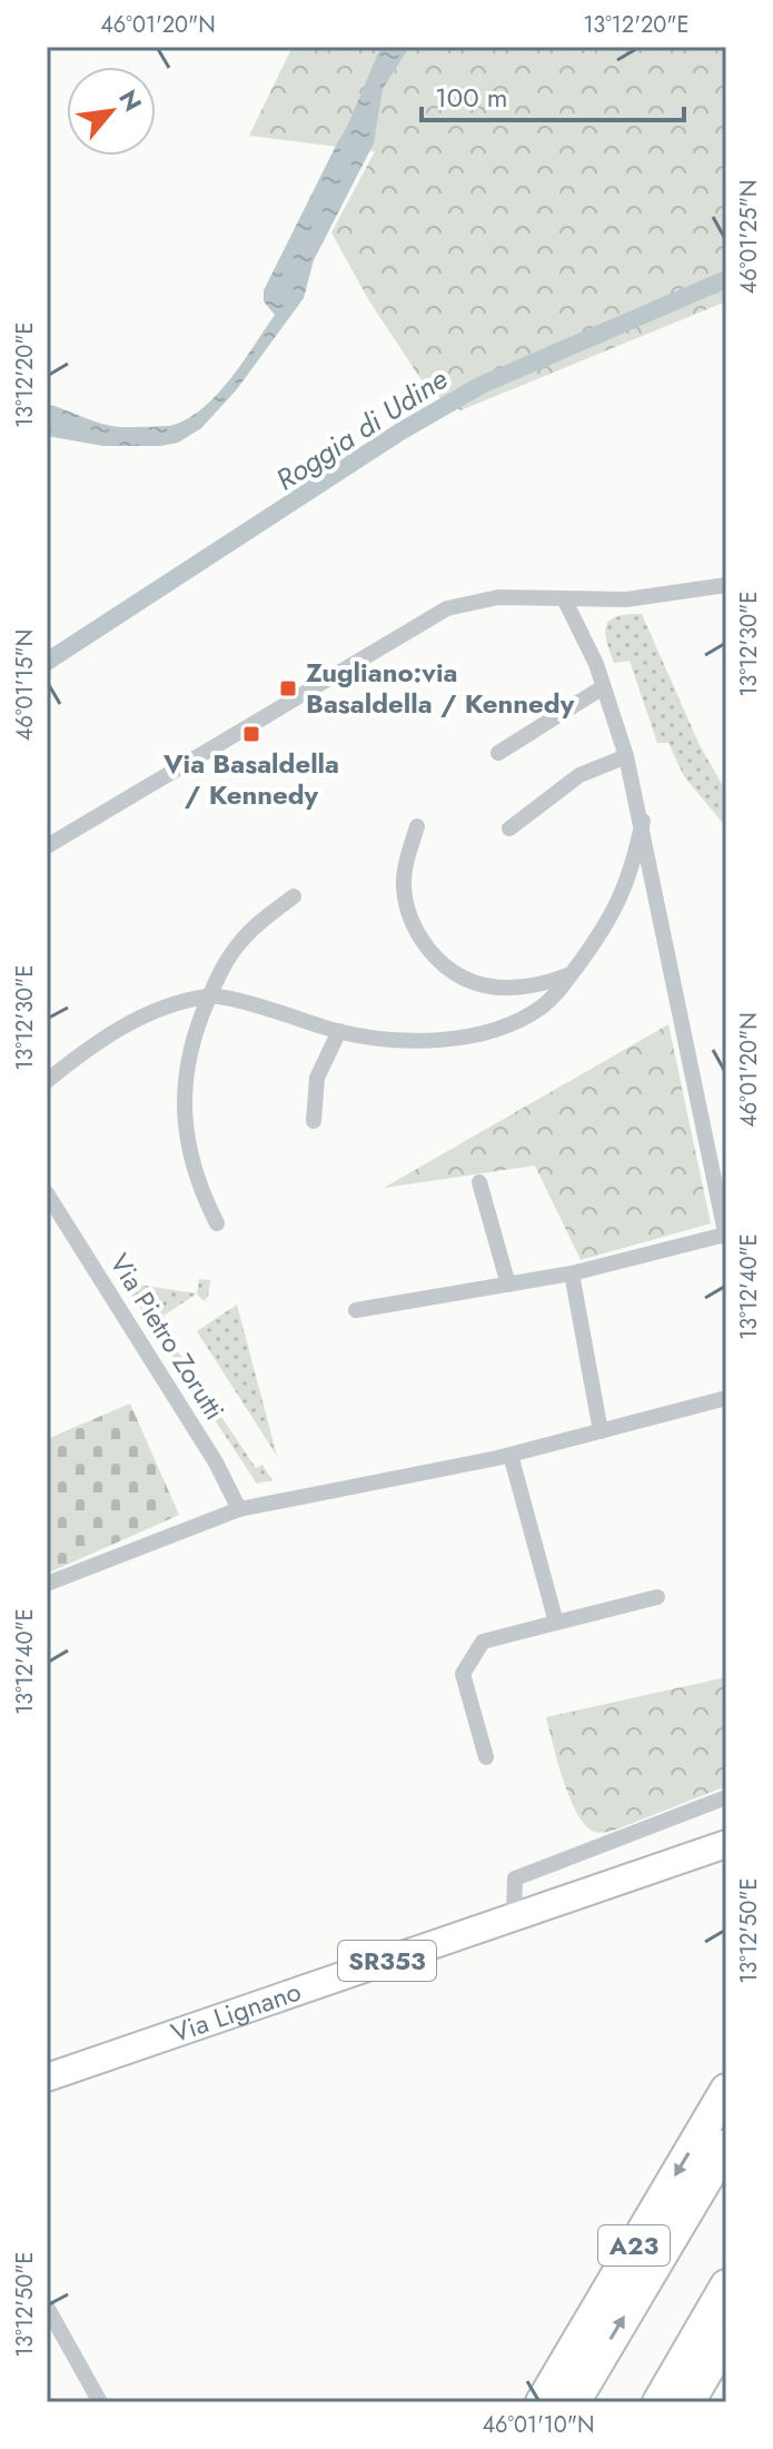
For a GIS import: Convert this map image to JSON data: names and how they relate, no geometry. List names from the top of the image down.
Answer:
{
  "streets": {
    "highway": ["A23"],
    "main road": ["SR353", "Via Lignano"],
    "street": ["Via Pietro Zorutti"]
  },
  "water": ["Roggia di Udine"],
  "places": {
    "transit": ["Zugliano:via Basaldella / Kennedy", "Via Basaldella / Kennedy"]
  },
  "scale_bar": "100 m",
  "north": "top right",
  "coordinates": [
    "46°01'20\"N",
    "13°12'20\"E",
    "46°01'25\"N",
    "13°12'30\"E",
    "46°01'15\"N",
    "13°12'40\"E",
    "13°12'50\"E",
    "46°01'10\"N"
  ]
}
